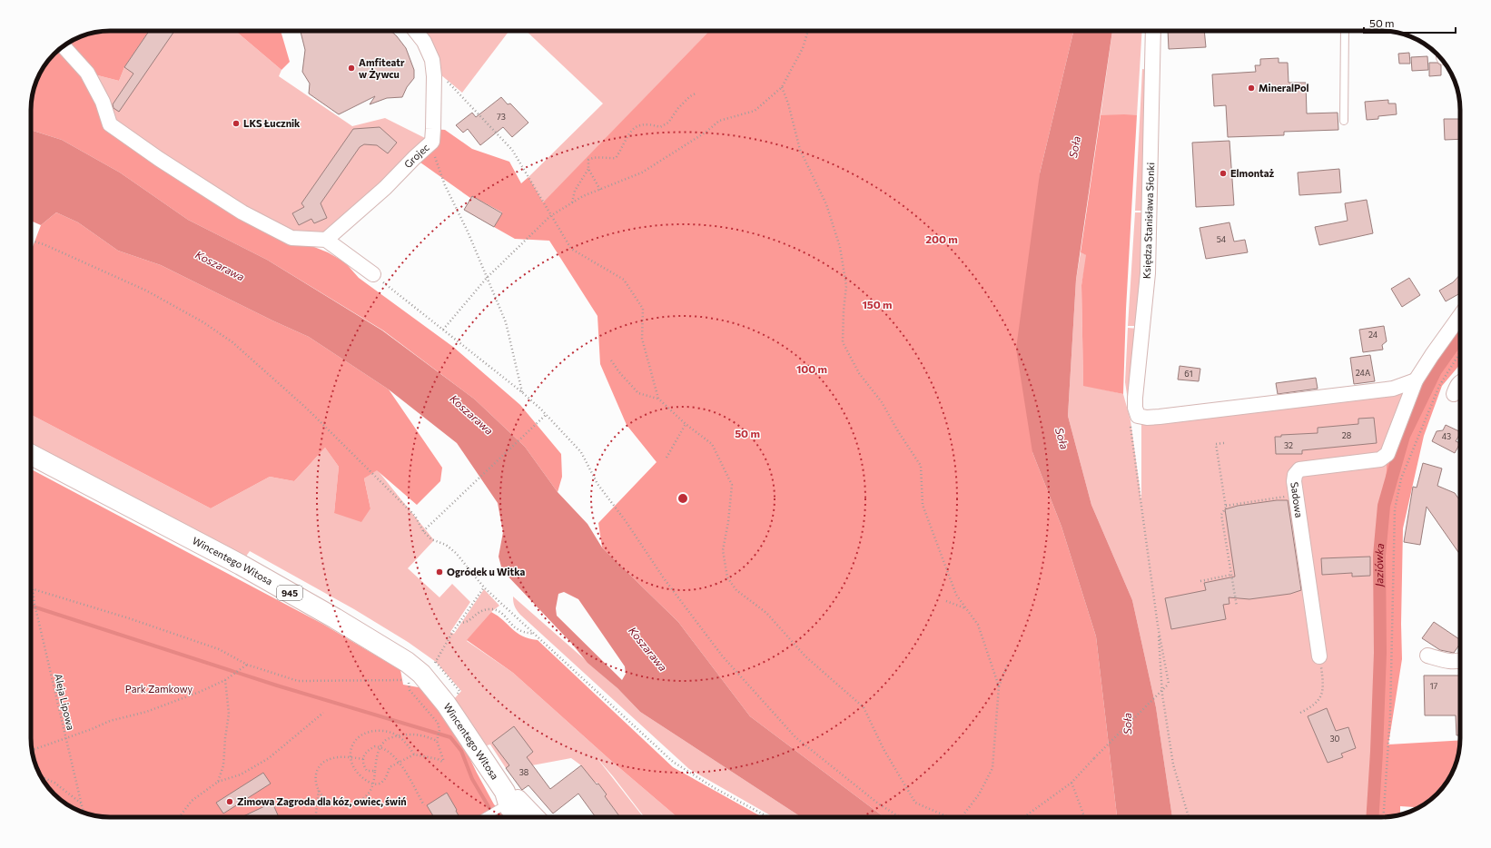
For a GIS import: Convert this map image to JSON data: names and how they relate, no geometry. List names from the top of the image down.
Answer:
{
  "streets": {
    "main road": ["Wincentego Witosa", "945"],
    "street": ["Grojec", "Księdza Stanisława Słonki", "Sadowa"],
    "path": ["Aleja Lipowa"]
  },
  "water": ["Soła", "Koszarawa", "Jaziówka"],
  "parks": ["Park Zamkowy"],
  "places": [
    "Amfiteatr w Żywcu",
    "MineralPol",
    "LKS Łucznik",
    "Elmontaż",
    "Ogródek u Witka",
    "Zimowa Zagroda dla kóz, owiec, świń"
  ],
  "house_numbers": [
    "73",
    "54",
    "24",
    "24A",
    "61",
    "28",
    "43",
    "32",
    "17",
    "30",
    "38"
  ],
  "scale_bar": "50 m",
  "rings": [
    "200 m",
    "150 m",
    "100 m",
    "50 m"
  ]
}
